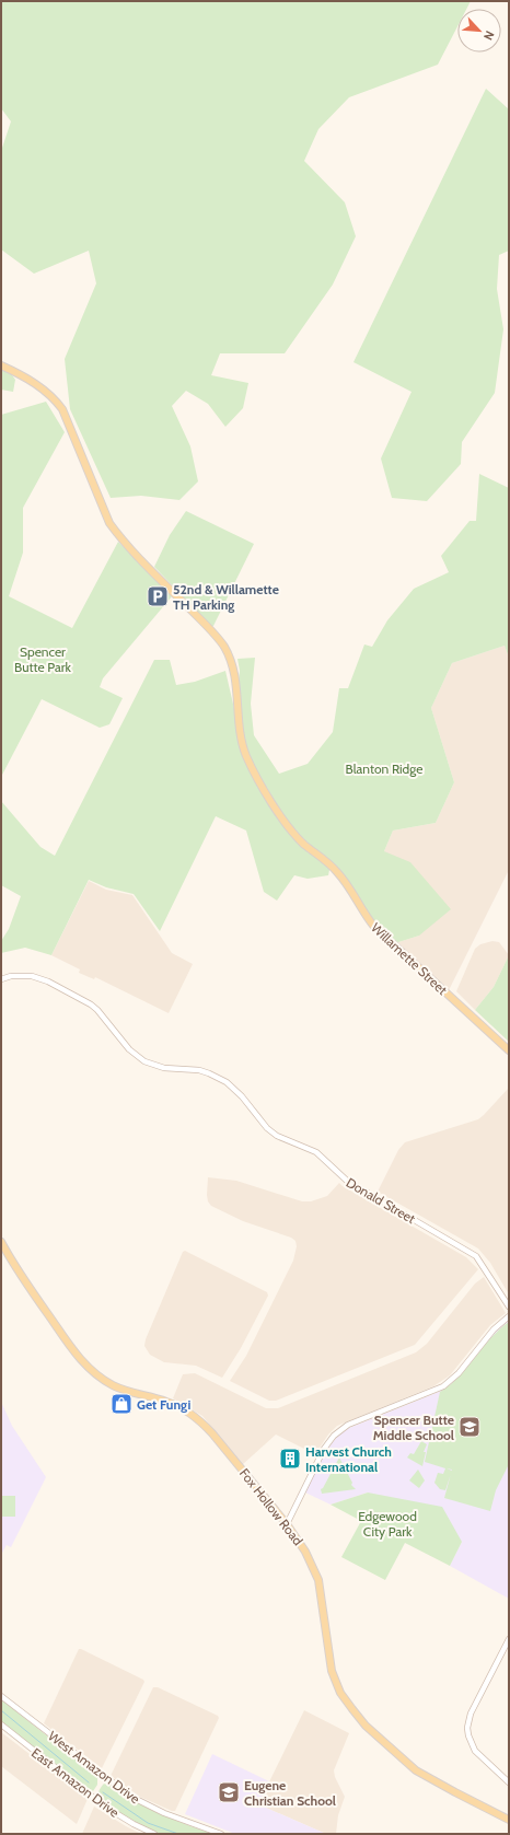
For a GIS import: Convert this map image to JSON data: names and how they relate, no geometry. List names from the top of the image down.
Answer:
{
  "streets": {
    "main road": ["Willamette Street", "Fox Hollow Road"],
    "street": ["Donald Street", "West Amazon Drive", "East Amazon Drive"]
  },
  "parks": ["Spencer Butte Park", "Blanton Ridge", "Edgewood City Park"],
  "places": {
    "parking": ["52nd & Willamette TH Parking"],
    "shop": ["Get Fungi"],
    "school or university": ["Spencer Butte Middle School", "Eugene Christian School"],
    "building": ["Harvest Church International"]
  },
  "north": "bottom right"
}
